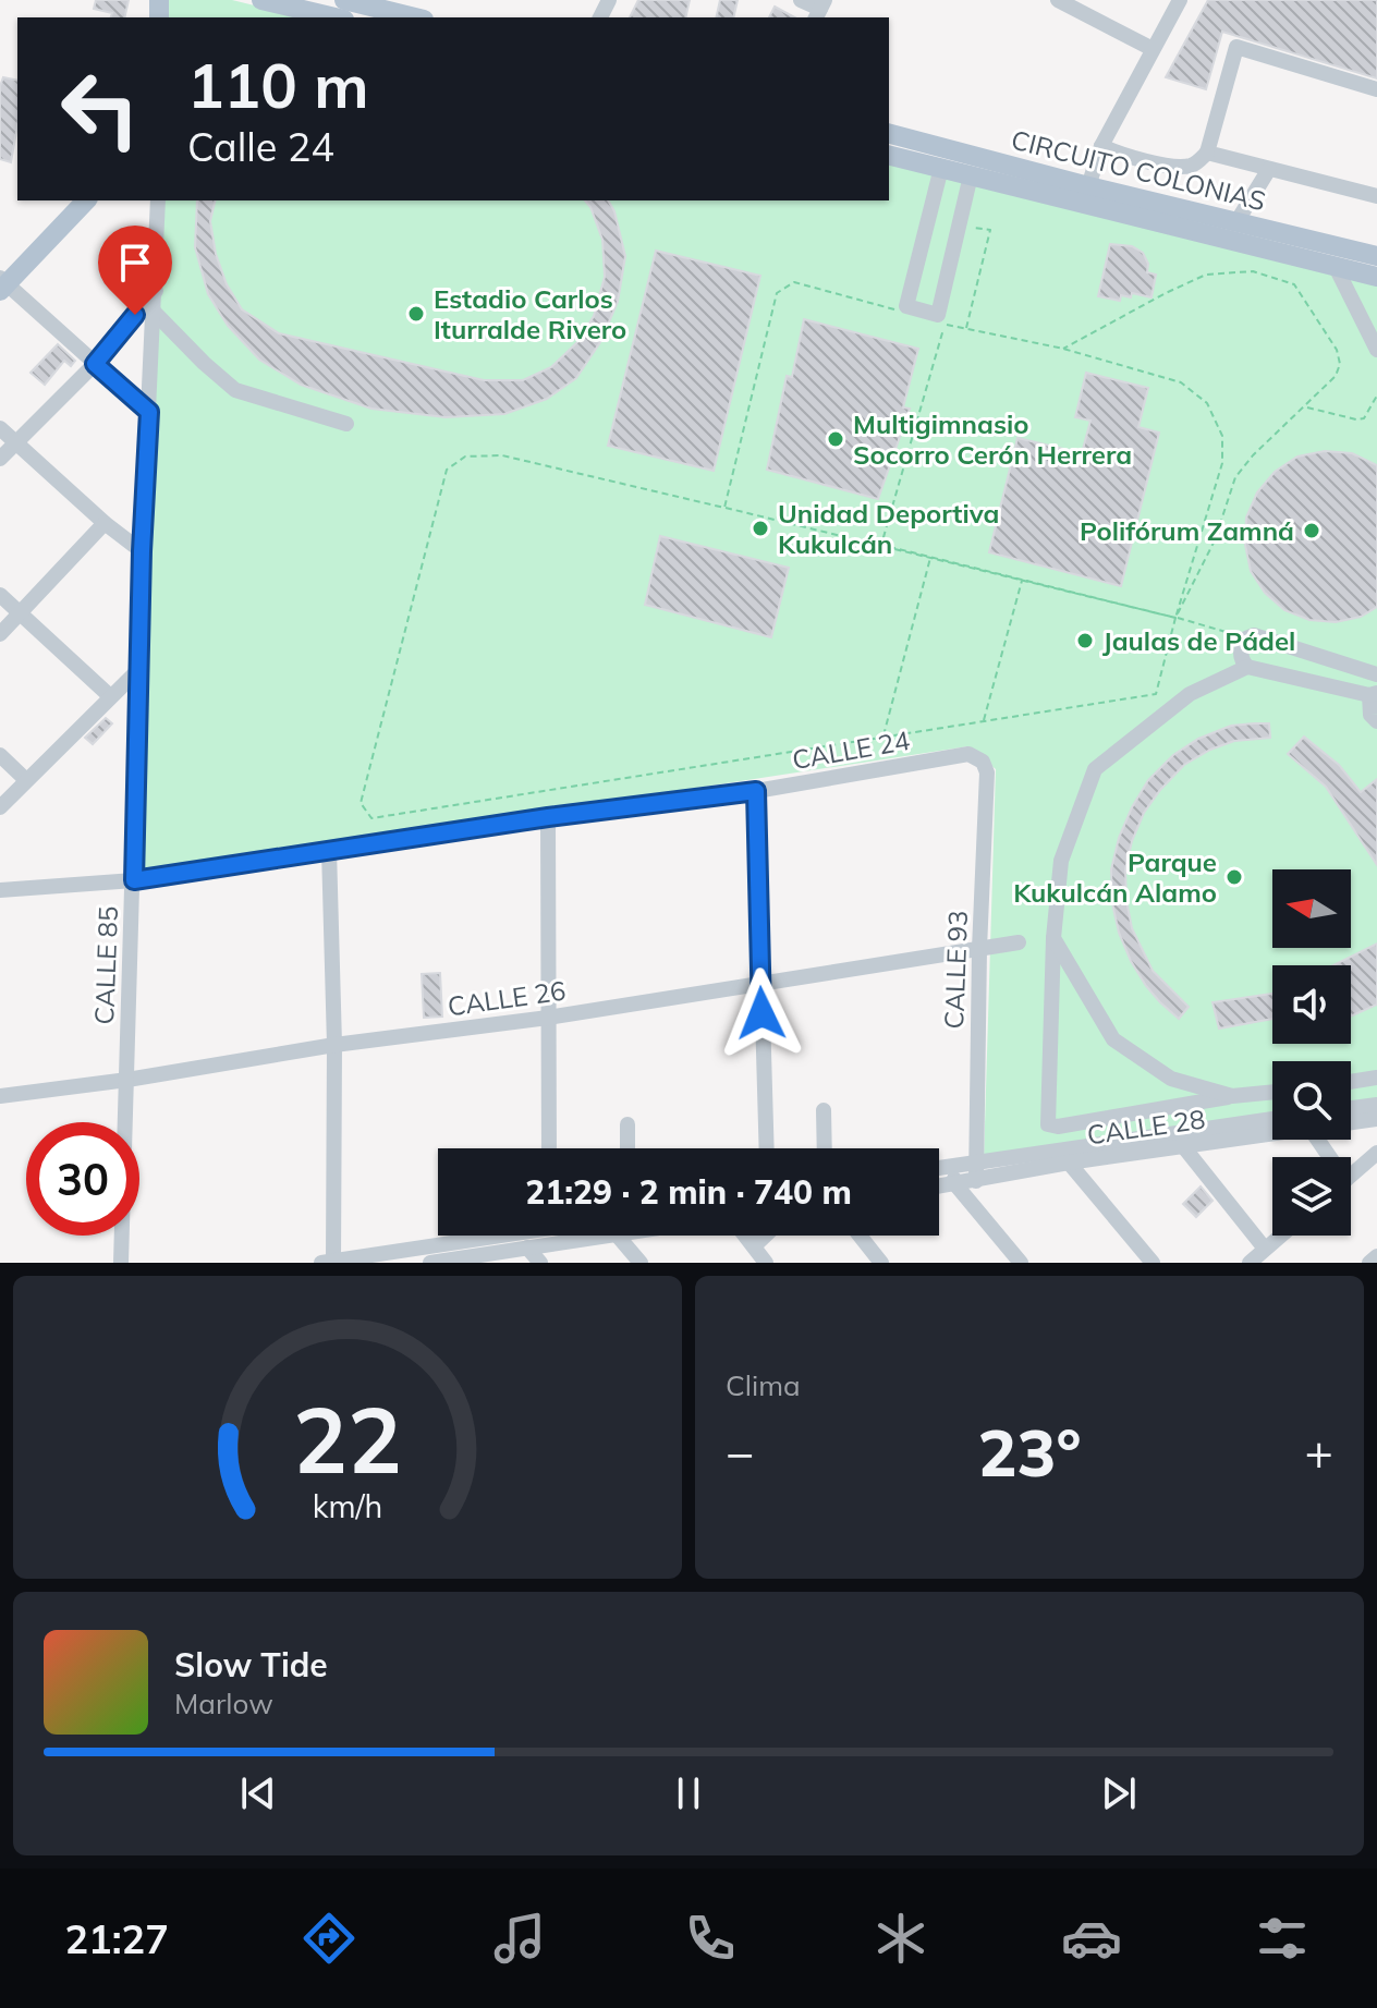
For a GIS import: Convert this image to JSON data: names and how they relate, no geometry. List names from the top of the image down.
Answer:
{
  "streets": {
    "main road": ["CIRCUITO COLONIAS"],
    "street": [
      "CALLE 24",
      "CALLE 85",
      "CALLE 93",
      "CALLE 26",
      "CALLE 28"
    ]
  },
  "crossings": [
    ["CALLE 24", "CALLE 85"],
    ["CALLE 24", "CALLE 93"],
    ["CALLE 85", "CALLE 26"],
    ["CALLE 93", "CALLE 26"],
    ["CALLE 93", "CALLE 28"]
  ],
  "places": [
    "Estadio Carlos Iturralde Rivero",
    "Multigimnasio Socorro Cerón Herrera",
    "Unidad Deportiva Kukulcán",
    "Polifórum Zamná",
    "Jaulas de Pádel",
    "Parque Kukulcán Alamo"
  ],
  "north": "left",
  "page": {
    "turn": ["110 m", "Calle 24"],
    "limit": "30",
    "trip": "21:29 · 2 min · 740 m",
    "tile": "Clima",
    "heat": ["−", "23°", "+"],
    "song": ["Slow Tide", "Marlow"],
    "tabs": "21:27",
    "gauge": ["22", "km/h"]
  }
}
